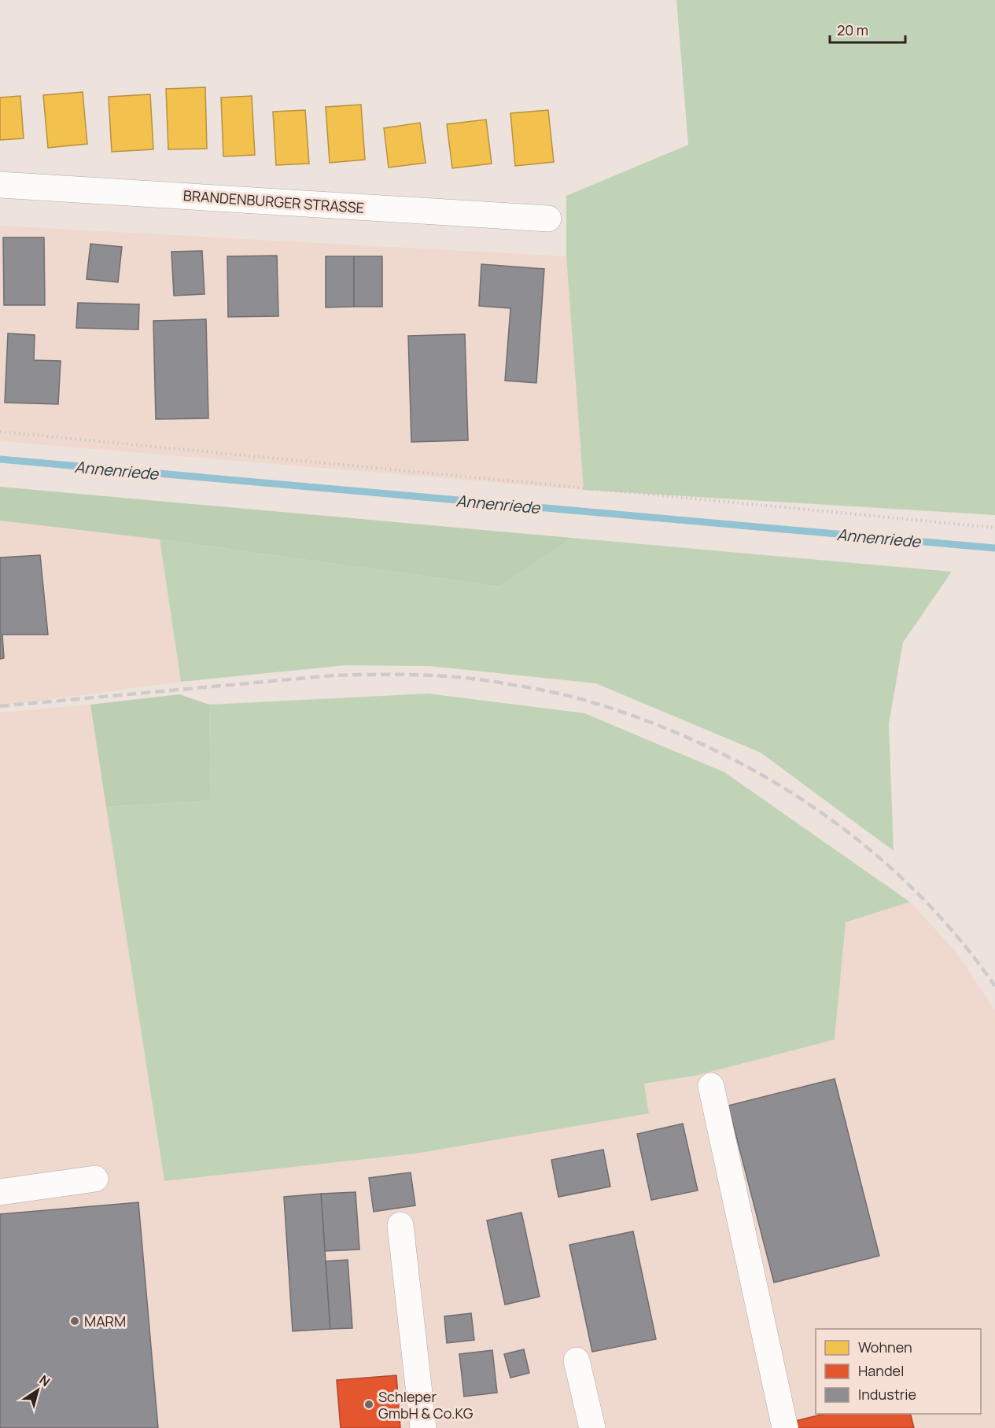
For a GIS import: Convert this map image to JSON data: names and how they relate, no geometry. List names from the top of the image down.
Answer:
{
  "streets": {
    "street": ["BRANDENBURGER STRASSE"]
  },
  "water": ["Annenriede"],
  "places": ["MARM", "Schleper GmbH & Co.KG"],
  "legend": ["Wohnen", "Handel", "Industrie"],
  "scale_bar": "20 m",
  "north": "top right"
}
